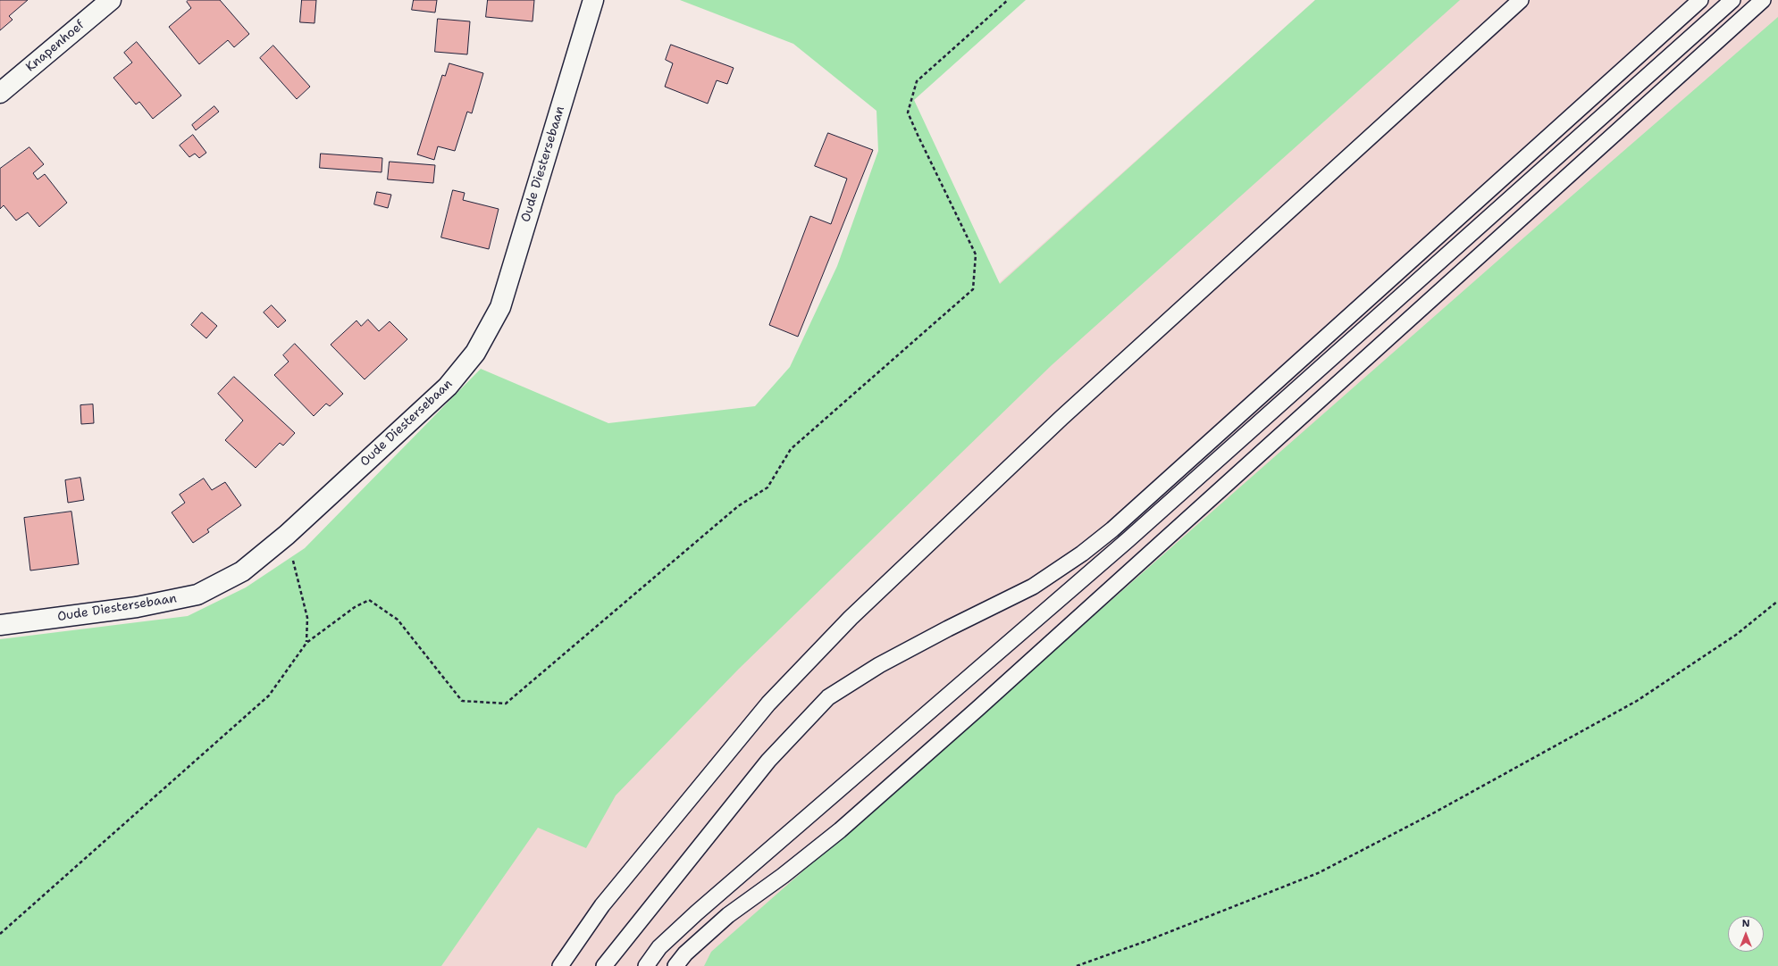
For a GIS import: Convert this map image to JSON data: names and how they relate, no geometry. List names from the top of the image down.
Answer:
{
  "streets": {
    "street": ["Knapenhoef", "Oude Diestersebaan"]
  },
  "north": "top"
}
